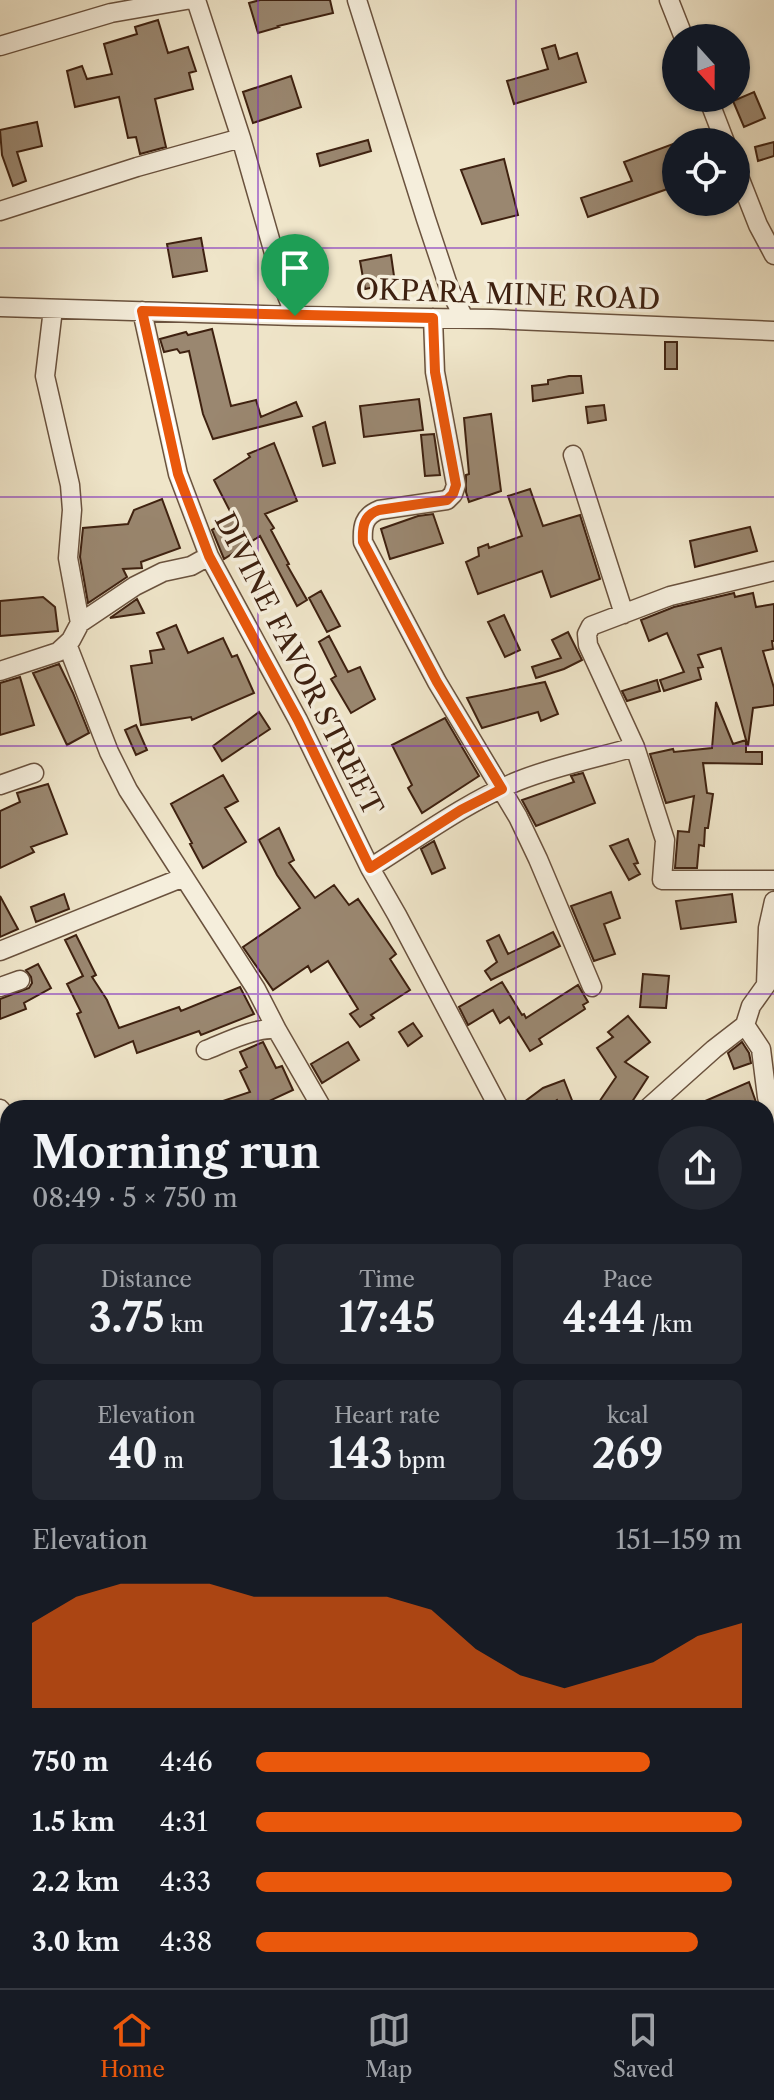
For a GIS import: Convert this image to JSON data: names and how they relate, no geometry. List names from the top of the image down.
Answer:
{
  "streets": {
    "street": ["OKPARA MINE ROAD", "DIVINE FAVOR STREET"]
  },
  "crossings": [
    ["OKPARA MINE ROAD", "DIVINE FAVOR STREET"]
  ],
  "north": "bottom",
  "page": {
    "heading": ["Morning run", "08:49 · 5 × 750 m"],
    "stats": [
      ["Distance", "3.75 km"],
      ["Time", "17:45"],
      ["Pace", "4:44 /km"],
      ["Elevation", "40 m"],
      ["Heart rate", "143 bpm"],
      ["kcal", "269"]
    ],
    "chart": ["Elevation", "151–159 m"],
    "list": [
      {
        "name": "750 m",
        "note": "4:46"
      },
      {
        "name": "1.5 km",
        "note": "4:31"
      },
      {
        "name": "2.2 km",
        "note": "4:33"
      },
      {
        "name": "3.0 km",
        "note": "4:38"
      }
    ],
    "tabs": ["Home", "Map", "Saved"]
  }
}
